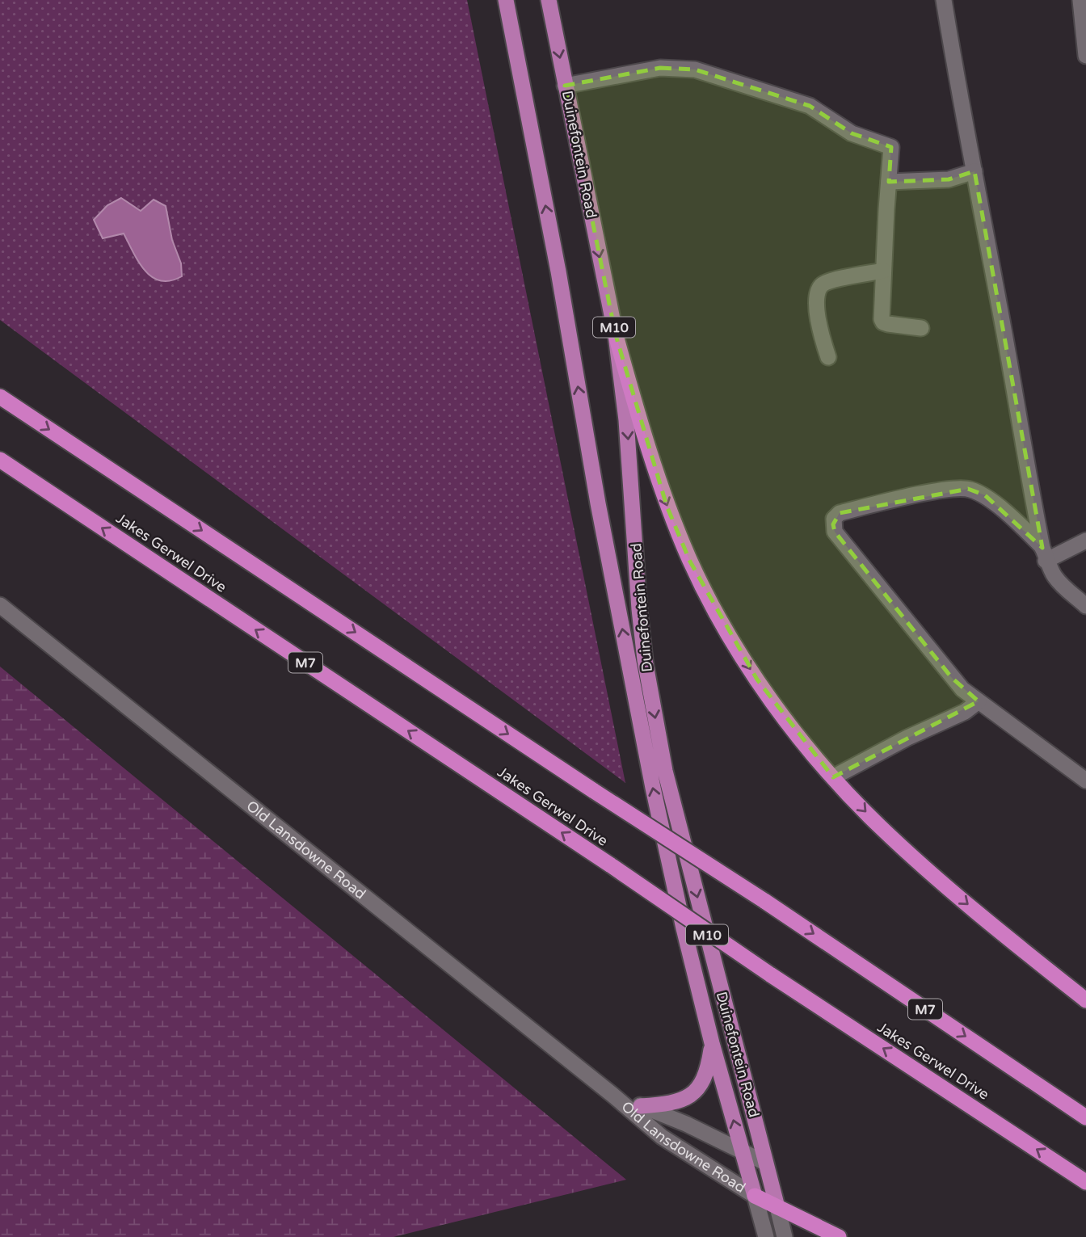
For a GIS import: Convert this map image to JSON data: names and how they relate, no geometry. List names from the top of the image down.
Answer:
{
  "streets": {
    "highway": ["Jakes Gerwel Drive", "M7"],
    "main road": ["Duinefontein Road", "M10"],
    "street": ["Old Lansdowne Road"]
  },
  "crossings": [
    ["Duinefontein Road", "Old Lansdowne Road"]
  ]
}
